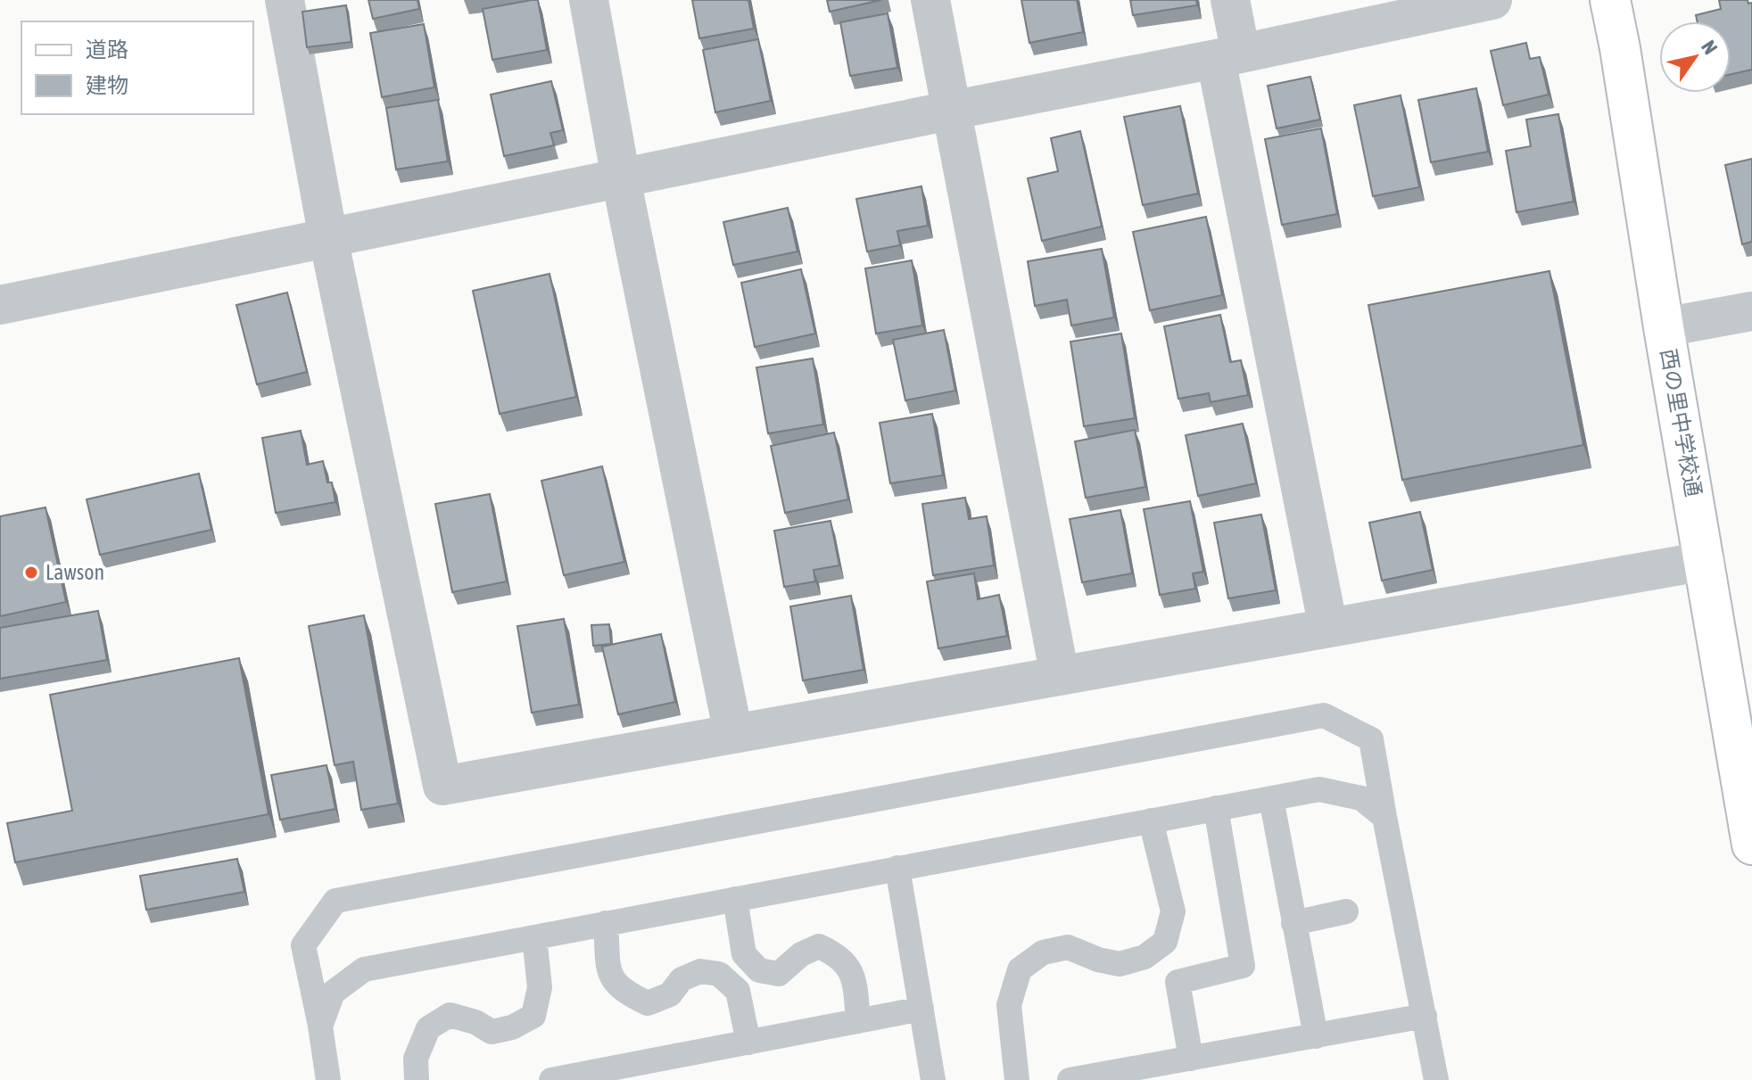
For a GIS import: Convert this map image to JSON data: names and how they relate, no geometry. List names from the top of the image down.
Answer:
{
  "streets": {
    "street": ["西の里中学校通"]
  },
  "places": ["Lawson"],
  "legend": ["道路", "建物"],
  "north": "top right"
}
